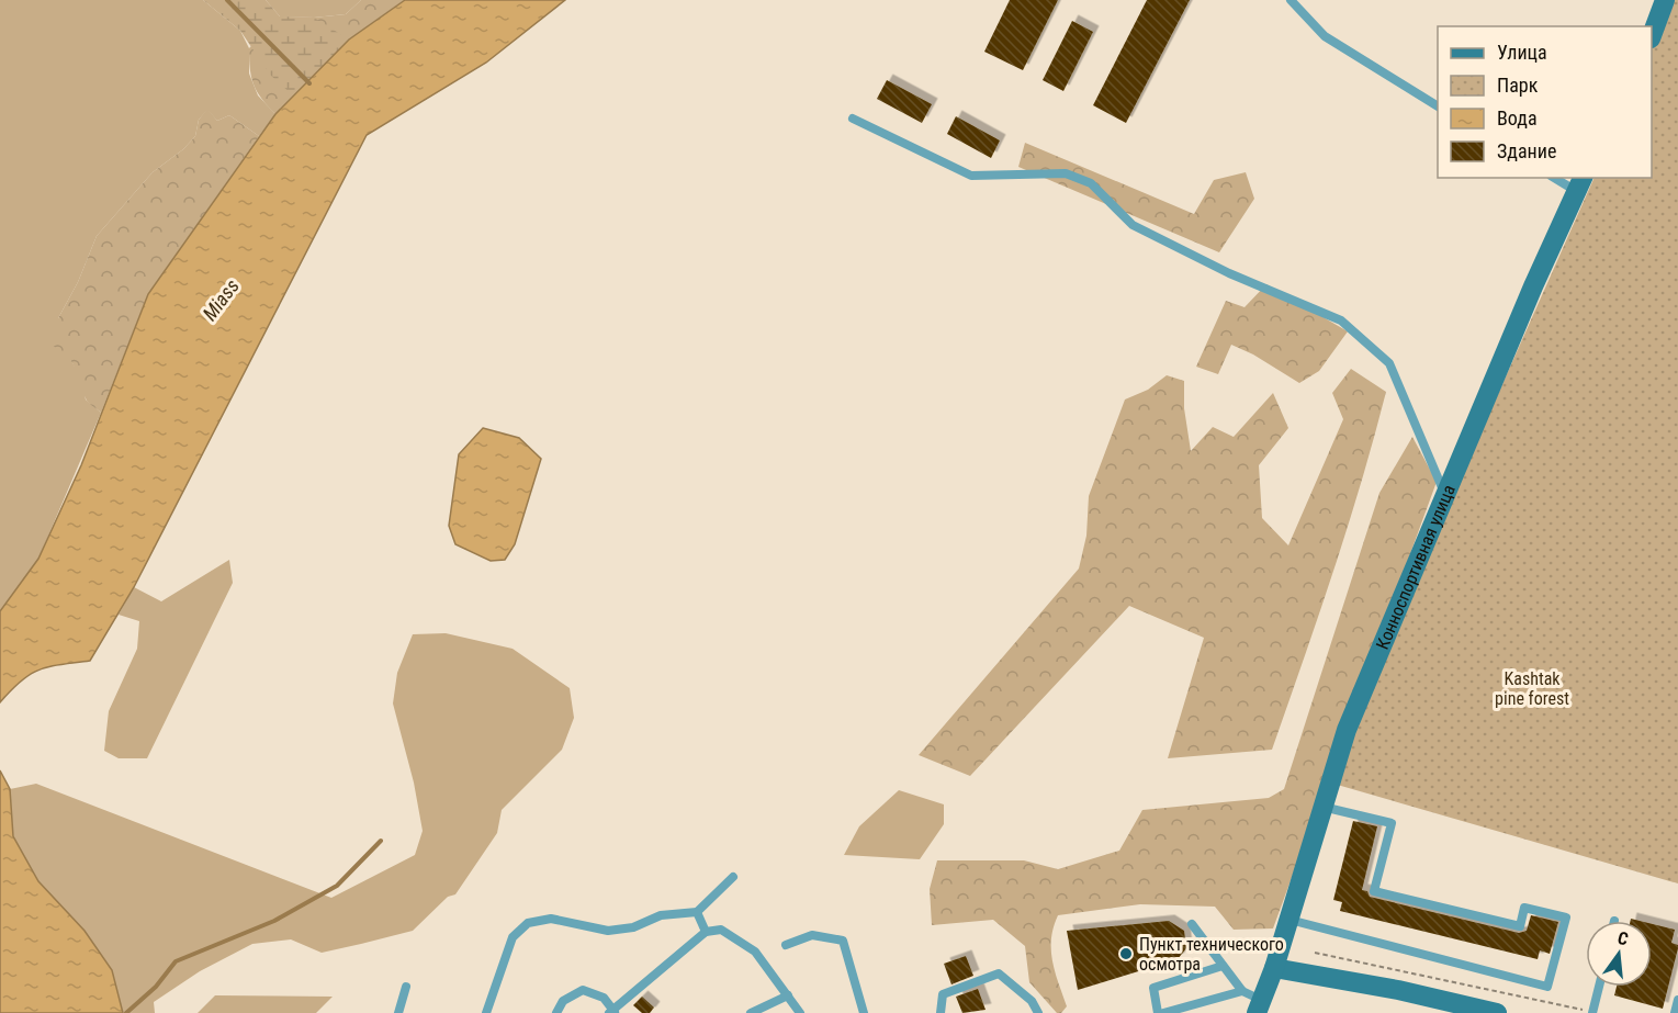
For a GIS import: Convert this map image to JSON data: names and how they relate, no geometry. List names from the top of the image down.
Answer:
{
  "streets": {
    "main road": ["Конноспортивная улица"]
  },
  "water": ["Miass"],
  "parks": ["Kashtak pine forest"],
  "places": ["Пункт технического осмотра"],
  "legend": [
    "Улица",
    "Парк",
    "Вода",
    "Здание"
  ],
  "north": "top"
}
